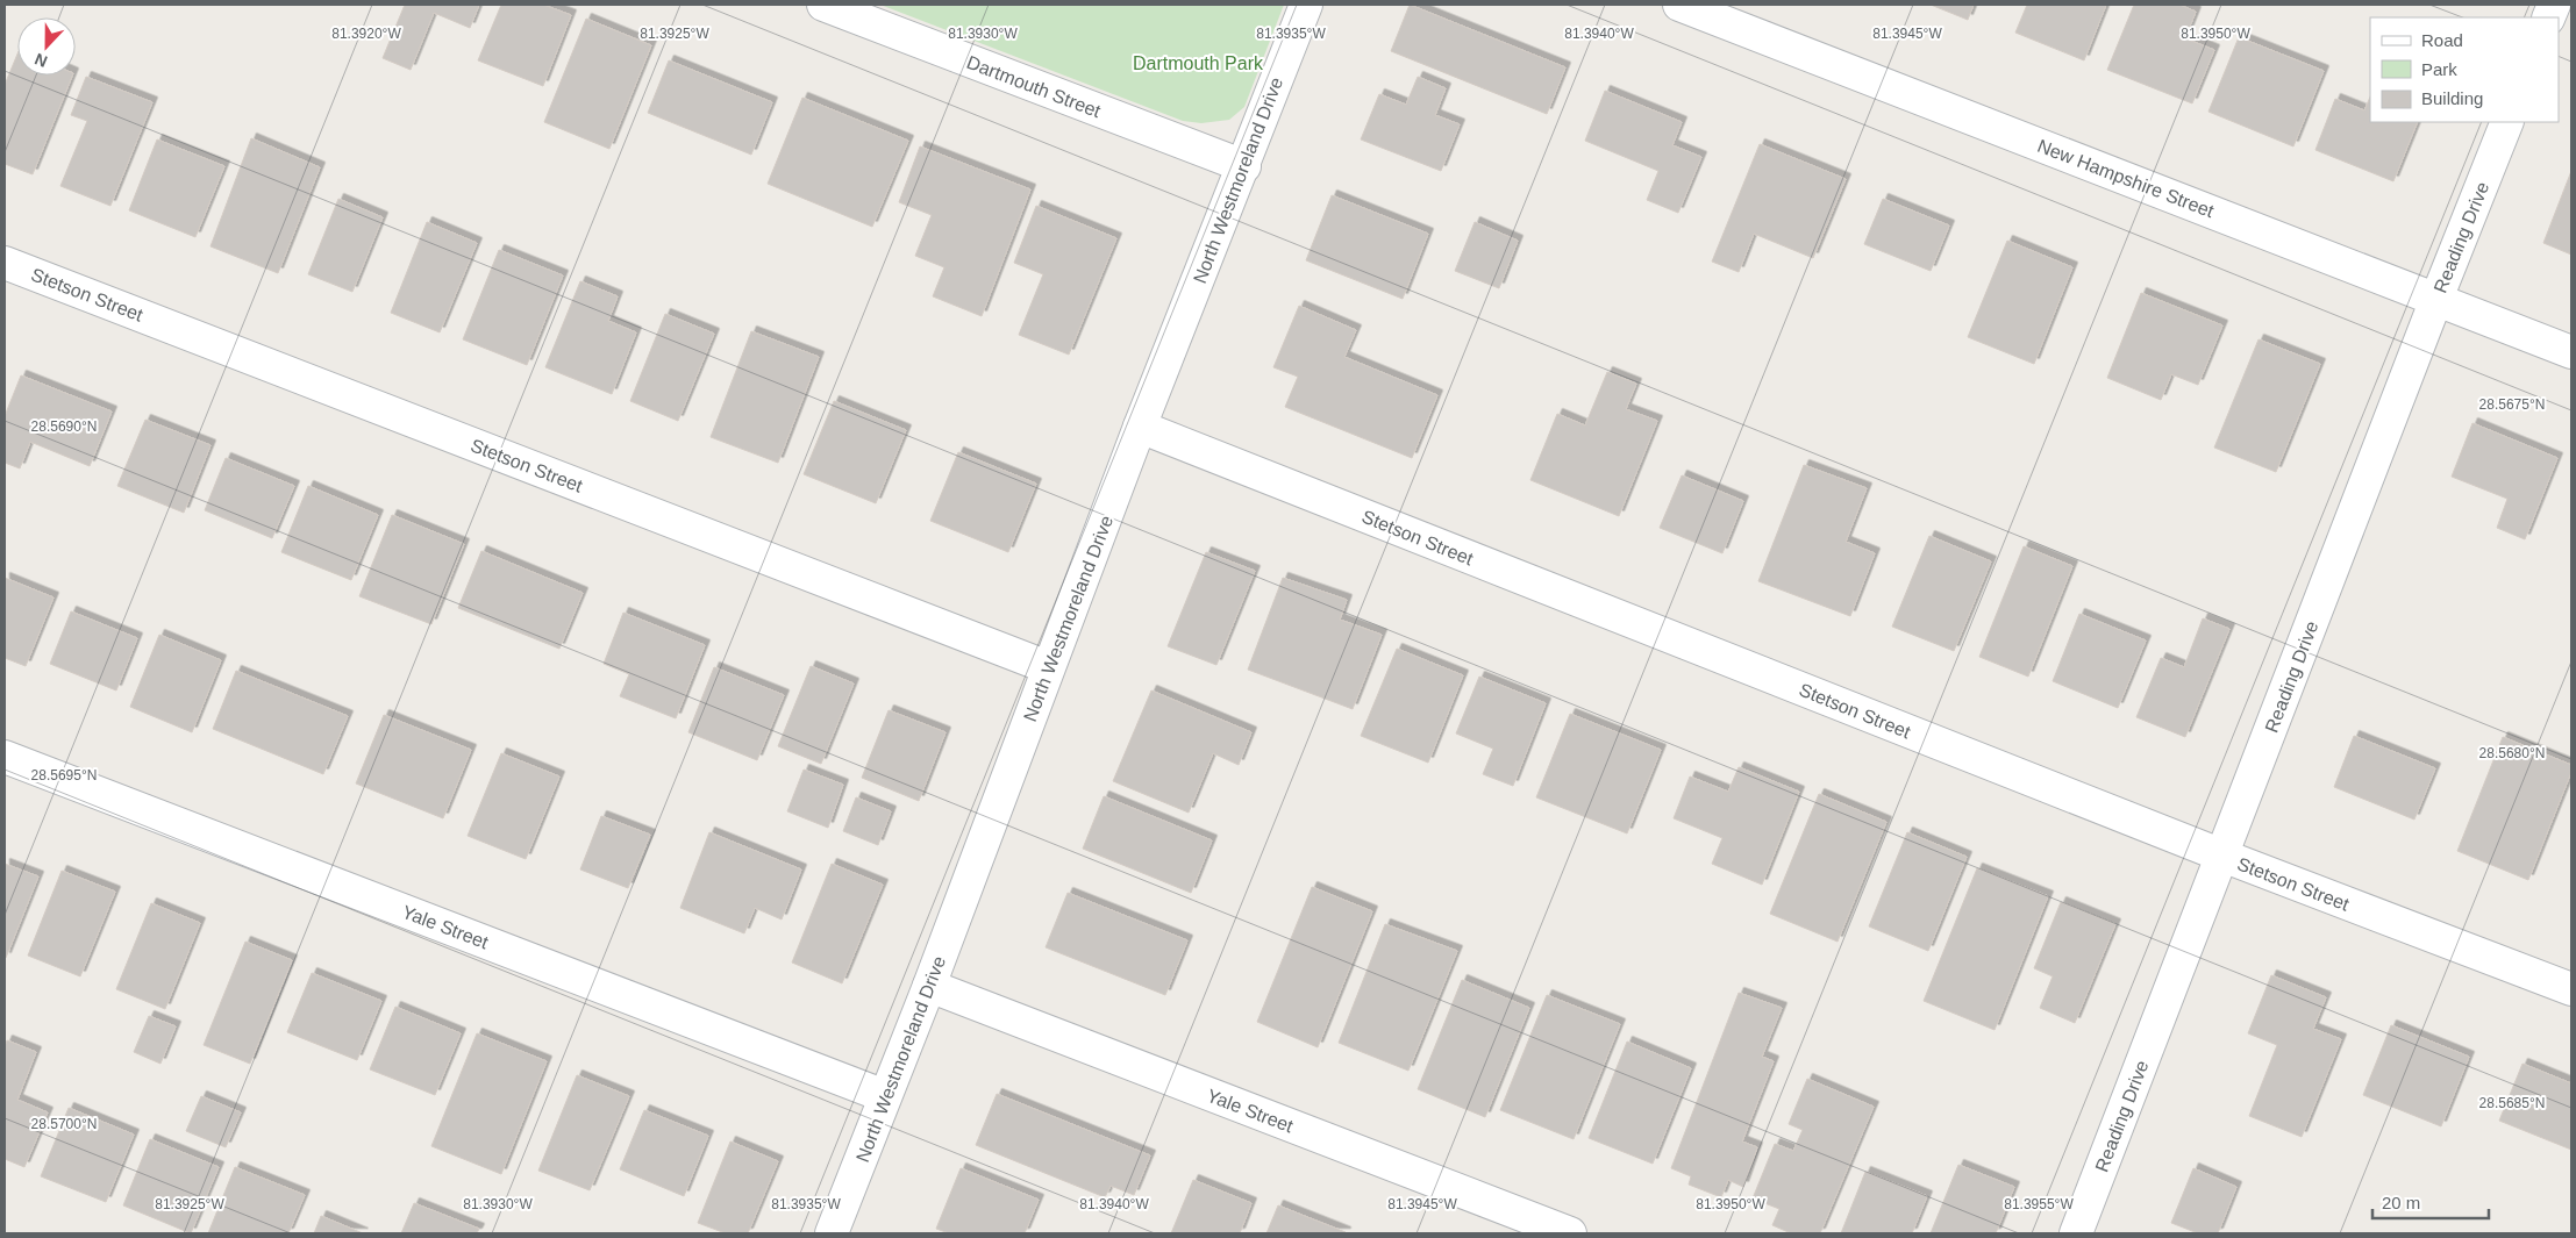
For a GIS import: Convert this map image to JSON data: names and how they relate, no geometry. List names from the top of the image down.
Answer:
{
  "streets": {
    "street": [
      "Dartmouth Street",
      "New Hampshire Street",
      "North Westmoreland Drive",
      "Reading Drive",
      "Stetson Street",
      "Yale Street"
    ]
  },
  "crossings": [
    ["Dartmouth Street", "North Westmoreland Drive"],
    ["New Hampshire Street", "Reading Drive"],
    ["North Westmoreland Drive", "Stetson Street"],
    ["North Westmoreland Drive", "Yale Street"],
    ["Reading Drive", "Stetson Street"]
  ],
  "parks": ["Dartmouth Park"],
  "legend": ["Road", "Park", "Building"],
  "scale_bar": "20 m",
  "north": "bottom",
  "coordinates": [
    "81.3920°W",
    "81.3940°W",
    "81.3925°W",
    "81.3930°W",
    "81.3935°W",
    "81.3945°W",
    "81.3950°W",
    "28.5675°N",
    "28.5690°N",
    "28.5680°N",
    "28.5695°N",
    "28.5685°N",
    "28.5700°N",
    "81.3955°W"
  ]
}
